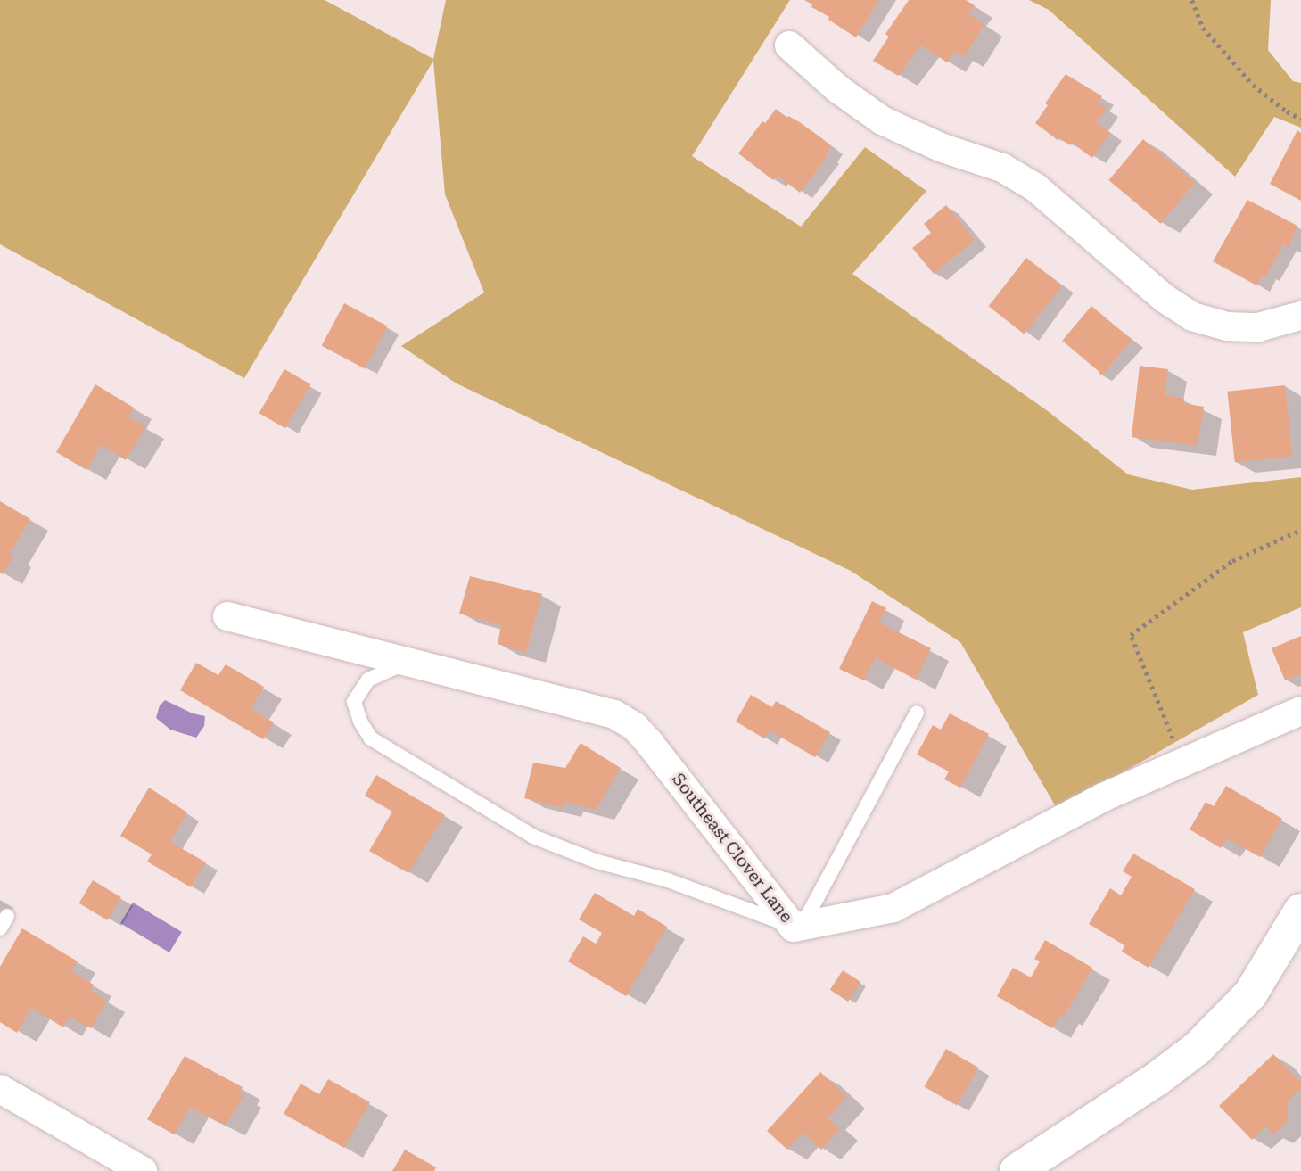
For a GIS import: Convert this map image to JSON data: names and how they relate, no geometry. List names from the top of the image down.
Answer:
{
  "streets": {
    "street": ["Southeast Clover Lane"]
  }
}
